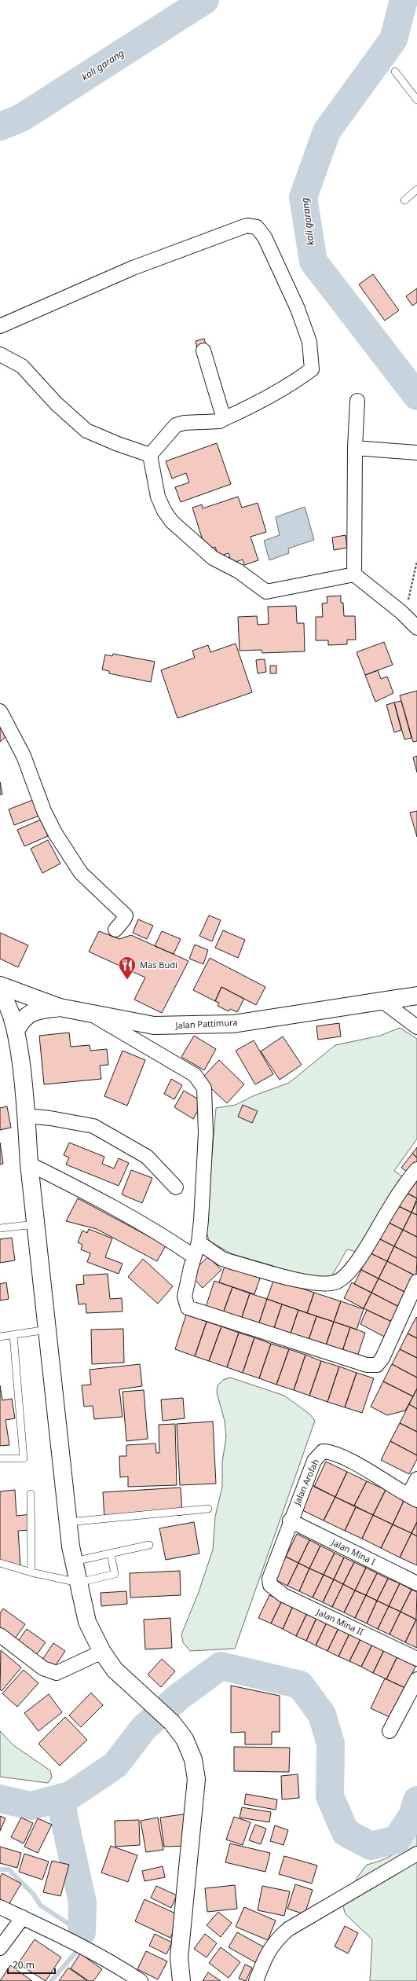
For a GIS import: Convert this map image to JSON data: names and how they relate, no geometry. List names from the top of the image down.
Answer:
{
  "streets": {
    "main road": ["Jalan Pattimura"],
    "street": ["Jalan Arofah", "Jalan Mina I", "Jalan Mina II"]
  },
  "crossings": [
    ["Jalan Arofah", "Jalan Mina I"],
    ["Jalan Arofah", "Jalan Mina II"]
  ],
  "water": ["kali garang"],
  "places": {
    "restaurant": ["Mas Budi"]
  },
  "scale_bar": "20 m"
}
